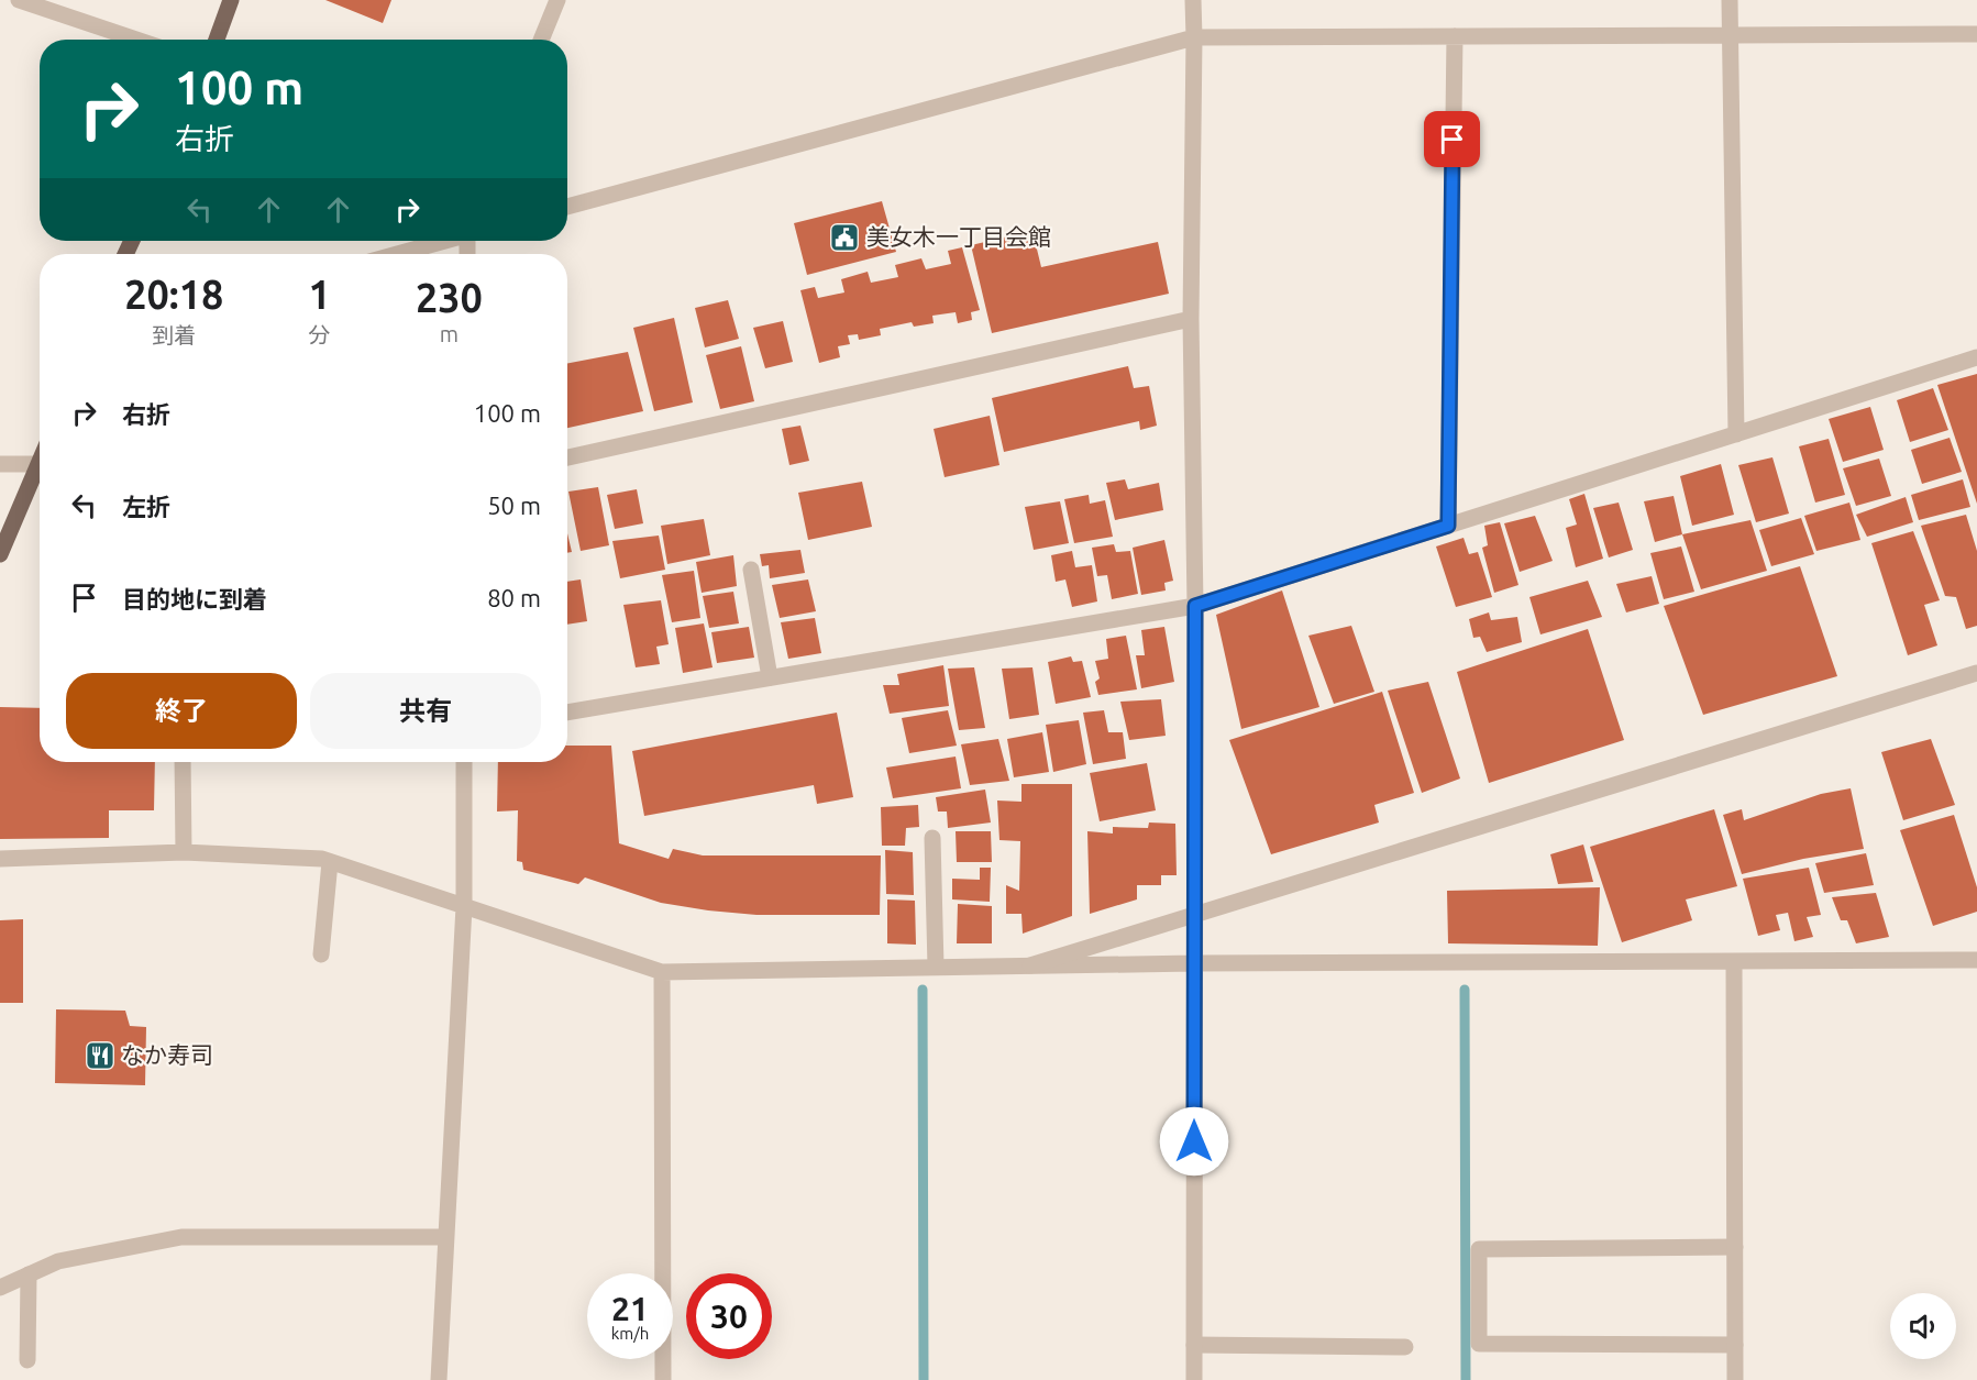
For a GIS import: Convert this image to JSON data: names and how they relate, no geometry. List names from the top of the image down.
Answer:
{
  "places": {
    "public building": ["美女木一丁目会館"],
    "restaurant": ["なか寿司"]
  },
  "page": {
    "turn": ["100 m", "右折"],
    "eta": [
      "20:18",
      "到着",
      "1",
      "分",
      "230",
      "m"
    ],
    "list": [
      {
        "name": "右折",
        "value": "100 m"
      },
      {
        "name": "左折",
        "value": "50 m"
      },
      {
        "name": "目的地に到着",
        "value": "80 m"
      }
    ],
    "buttons": ["終了", "共有"],
    "speed": "21 km/h",
    "limit": "30"
  }
}
